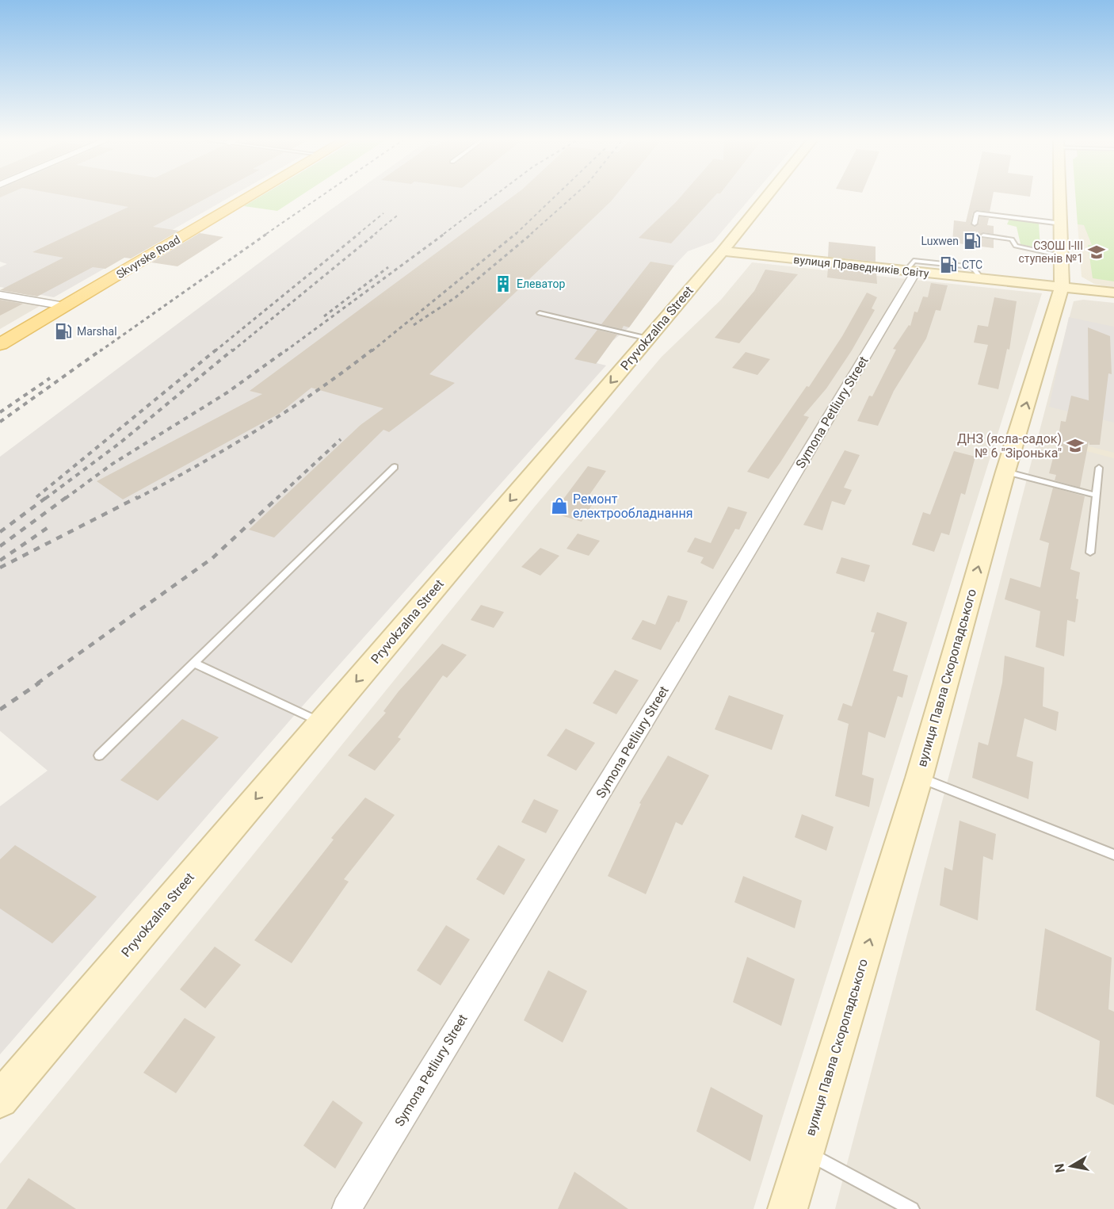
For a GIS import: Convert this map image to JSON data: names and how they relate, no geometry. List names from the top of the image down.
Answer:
{
  "streets": {
    "main road": ["Skvyrske Road"],
    "street": [
      "вулиця Праведників Світу",
      "Pryvokzalna Street",
      "Symona Petliury Street",
      "вулиця Павла Скоропадського"
    ]
  },
  "crossings": [
    ["вулиця Праведників Світу", "Pryvokzalna Street"],
    ["вулиця Праведників Світу", "Symona Petliury Street"],
    ["вулиця Праведників Світу", "вулиця Павла Скоропадського"]
  ],
  "one_way": ["Pryvokzalna Street", "вулиця Павла Скоропадського"],
  "places": {
    "fuel station": ["Luxwen", "СТС", "Marshal"],
    "school or university": ["СЗОШ І-ІІІ ступенів №1", "ДНЗ (ясла-садок) № 6 \"Зіронька\""],
    "building": ["Елеватор"],
    "shop": ["Ремонт електрообладнання"]
  },
  "north": "left"
}
